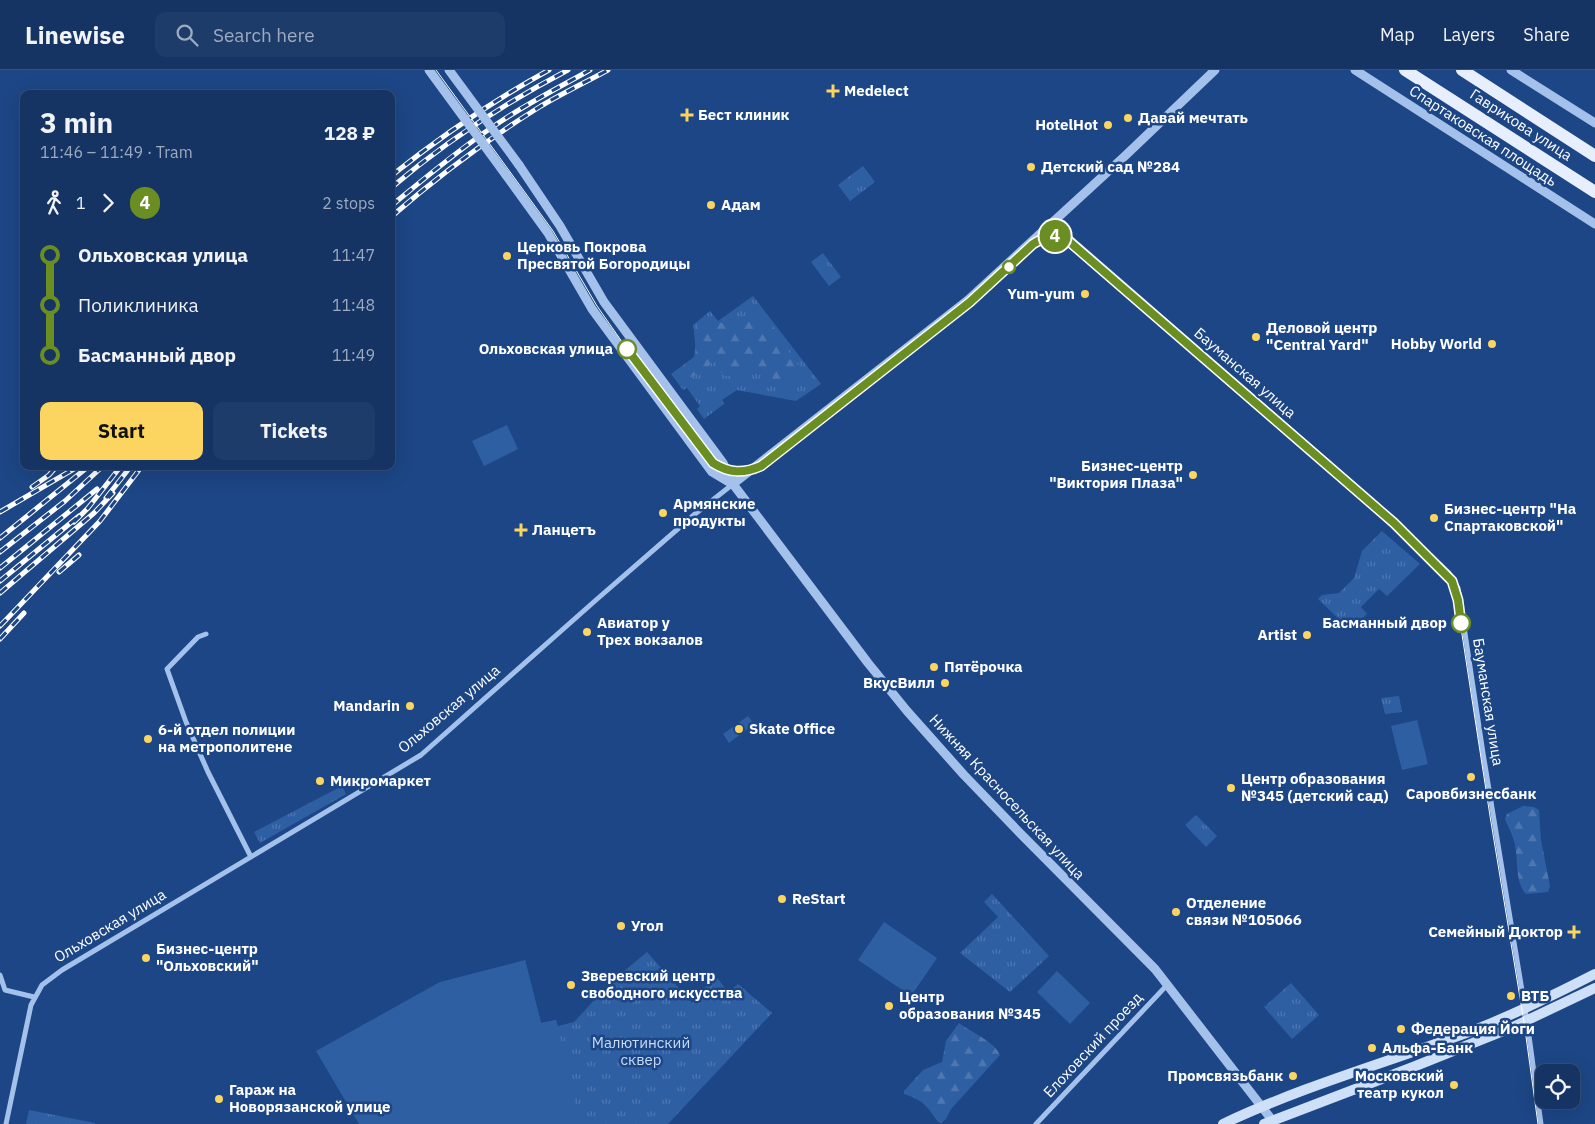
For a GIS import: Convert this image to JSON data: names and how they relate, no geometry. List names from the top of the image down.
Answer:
{
  "streets": {
    "main road": ["Гаврикова улица"],
    "street": [
      "Спартаковская площадь",
      "Бауманская улица",
      "Ольховская улица",
      "Нижняя Красносельская улица",
      "Елоховский проезд"
    ]
  },
  "crossings": [
    ["Бауманская улица", "Ольховская улица"],
    ["Ольховская улица", "Нижняя Красносельская улица"],
    ["Нижняя Красносельская улица", "Елоховский проезд"]
  ],
  "parks": ["Малютинский сквер"],
  "places": {
    "health": [
      "Medelect",
      "Бест клиник",
      "Ланцетъ",
      "Семейный Доктор"
    ],
    "other": [
      "Давай мечтать",
      "HotelHot",
      "Детский сад №284",
      "Адам",
      "Церковь Покрова Пресвятой Богородицы",
      "Yum-yum",
      "Деловой центр \"Central Yard\"",
      "Hobby World",
      "Ольховская улица",
      "Бизнес-центр \"Виктория Плаза\"",
      "Армянские продукты",
      "Бизнес-центр \"На Спартаковской\"",
      "Басманный двор",
      "Авиатор у Трех вокзалов",
      "Artist",
      "Пятёрочка",
      "ВкусВилл",
      "Mandarin",
      "Skate Office",
      "6-й отдел полиции на метрополитене",
      "Саровбизнесбанк",
      "Микромаркет",
      "Центр образования №345 (детский сад)",
      "ReStart",
      "Отделение связи №105066",
      "Угол",
      "Бизнес-центр \"Ольховский\"",
      "Зверевский центр свободного искусства",
      "ВТБ",
      "Центр образования №345",
      "Федерация Йоги",
      "Альфа-Банк",
      "Промсвязьбанк",
      "Московский театр кукол",
      "Гараж на Новорязанской улице"
    ]
  },
  "lines": ["tram line 4"],
  "page": {
    "header": "Linewise",
    "search": "Search here",
    "nav": ["Map", "Layers", "Share"],
    "on_map": "4",
    "heading": ["3 min", "11:46 – 11:49 · Tram", "128 ₽"],
    "legs": ["1", "4", "2 stops"],
    "list": [
      {
        "name": "Ольховская улица",
        "value": "11:47"
      },
      {
        "name": "Поликлиника",
        "value": "11:48"
      },
      {
        "name": "Басманный двор",
        "value": "11:49"
      }
    ],
    "buttons": ["Start", "Tickets"]
  }
}
